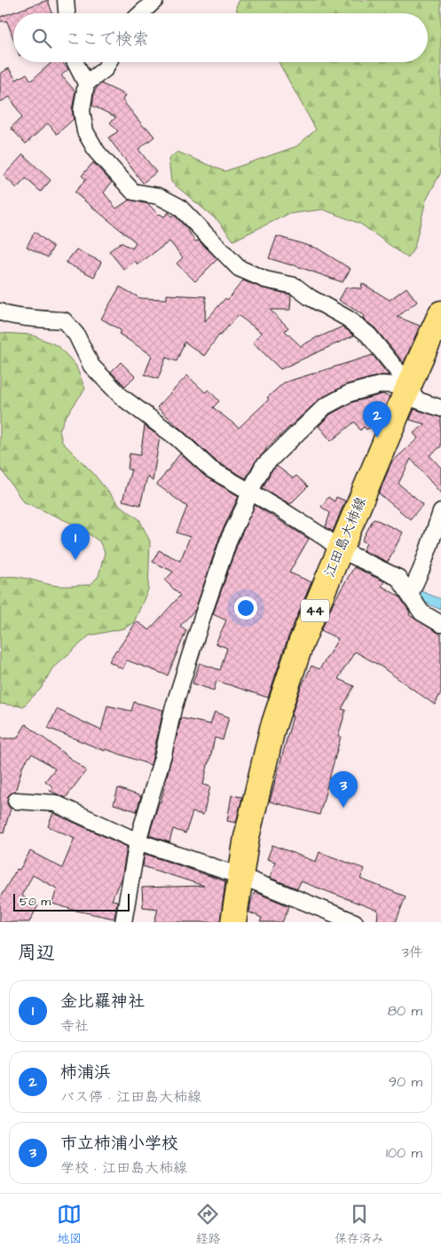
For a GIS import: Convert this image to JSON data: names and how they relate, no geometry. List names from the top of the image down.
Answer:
{
  "streets": {
    "main road": ["江田島大柿線", "44"]
  },
  "scale_bar": "50 m",
  "page": {
    "search": "ここで検索",
    "pins": ["2", "1", "3"],
    "scale": "50 m",
    "heading": ["周辺", "3件"],
    "list": [
      {
        "mark": "1",
        "name": "金比羅神社",
        "note": "寺社",
        "value": "80 m"
      },
      {
        "mark": "2",
        "name": "柿浦浜",
        "note": "バス停 · 江田島大柿線",
        "value": "90 m"
      },
      {
        "mark": "3",
        "name": "市立柿浦小学校",
        "note": "学校 · 江田島大柿線",
        "value": "100 m"
      }
    ],
    "nav": ["地図", "経路", "保存済み"]
  }
}
